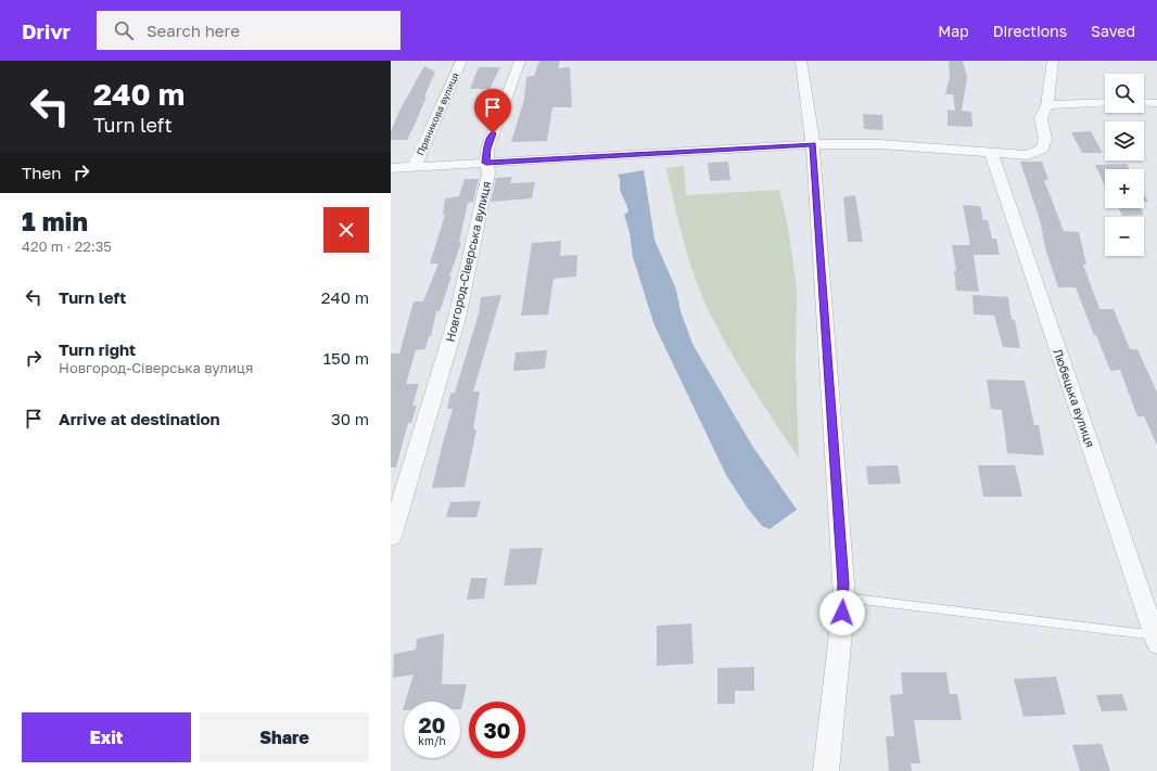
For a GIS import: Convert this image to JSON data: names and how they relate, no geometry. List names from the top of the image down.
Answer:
{
  "streets": {
    "street": ["Пряникова вулиця", "Новгород-Сіверська вулиця", "Любецька вулиця"]
  },
  "page": {
    "header": "Drivr",
    "search": "Search here",
    "nav": ["Map", "Directions", "Saved"],
    "turn": ["240 m", "Turn left"],
    "map_buttons": ["+", "−"],
    "then": "Then",
    "heading": ["1 min", "420 m · 22:35"],
    "list": [
      {
        "name": "Turn left",
        "value": "240 m"
      },
      {
        "name": "Turn right",
        "note": "Новгород-Сіверська вулиця",
        "value": "150 m"
      },
      {
        "name": "Arrive at destination",
        "value": "30 m"
      }
    ],
    "speed": "20 km/h",
    "limit": "30",
    "buttons": ["Exit", "Share"]
  }
}
